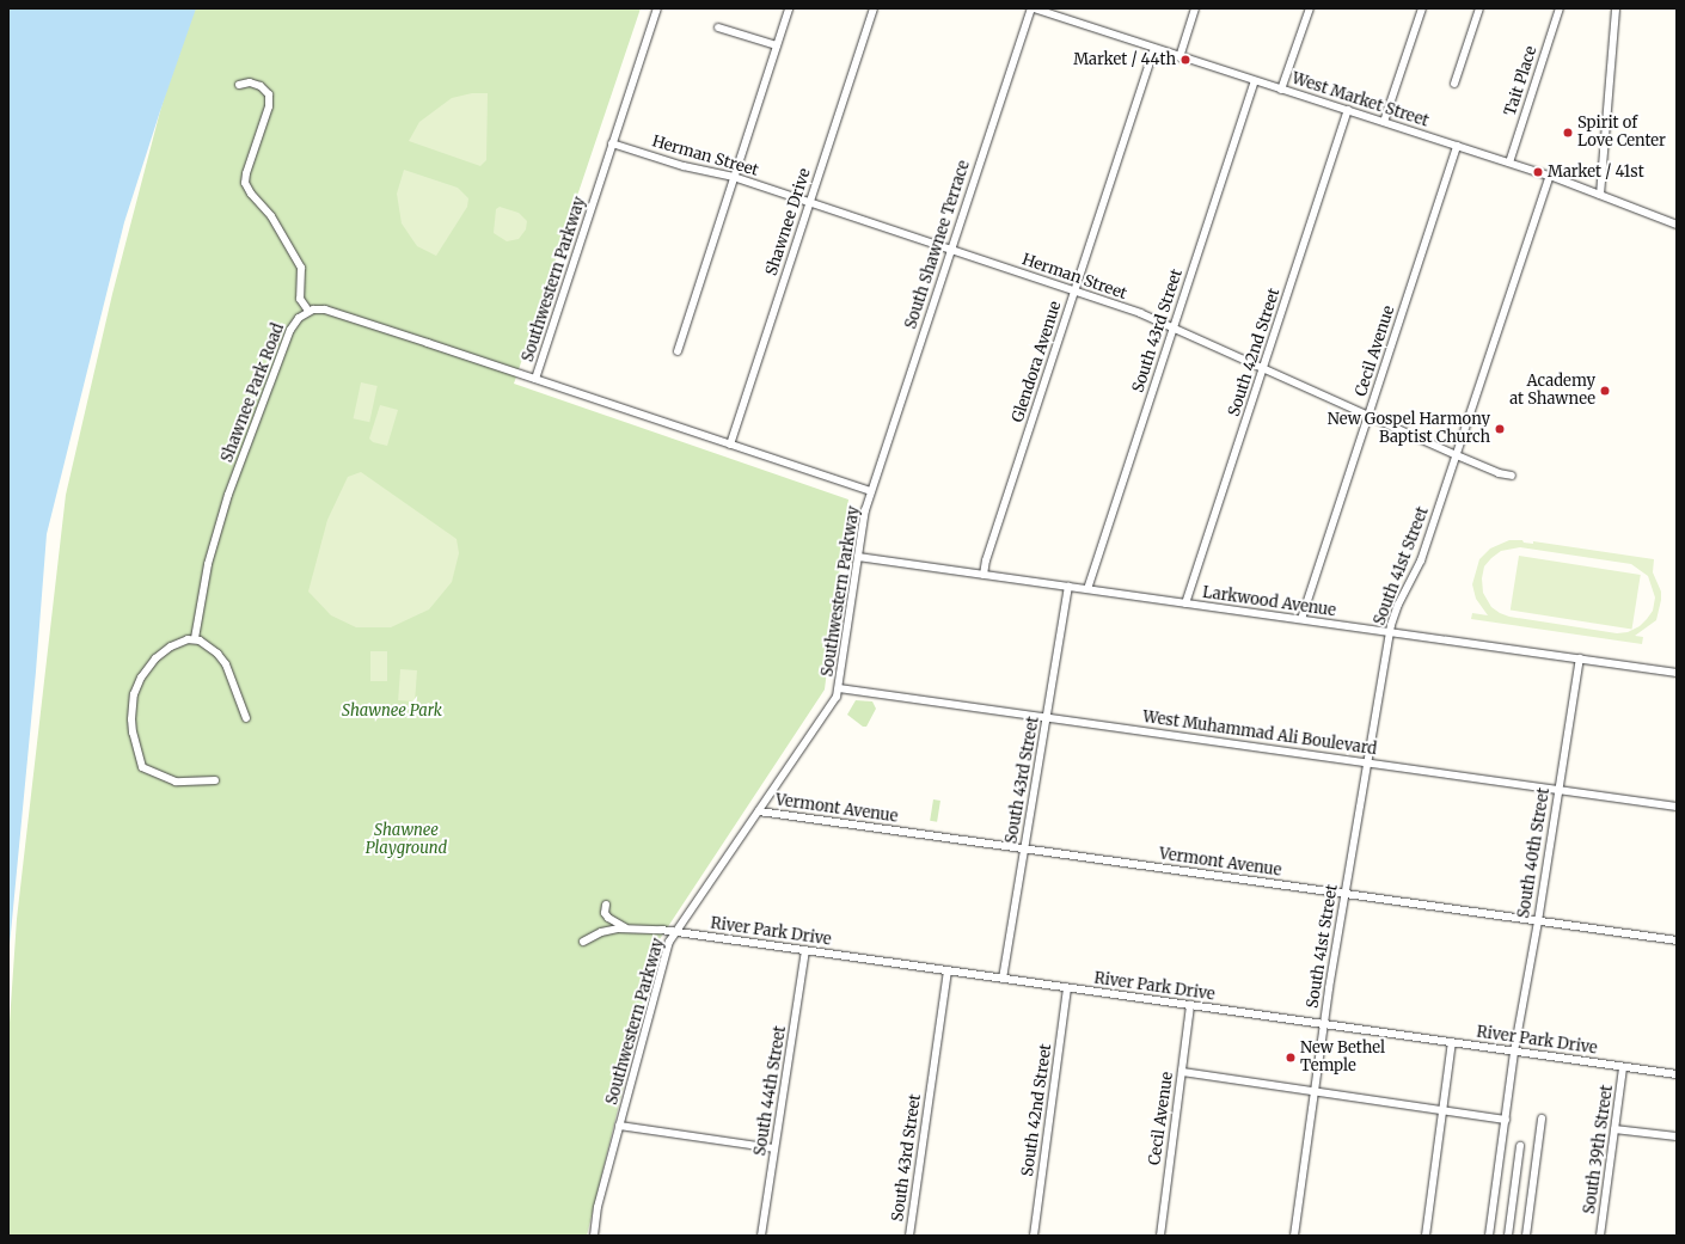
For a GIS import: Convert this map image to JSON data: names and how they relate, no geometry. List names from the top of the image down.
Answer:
{
  "streets": {
    "street": [
      "Tait Place",
      "West Market Street",
      "Herman Street",
      "Shawnee Drive",
      "South Shawnee Terrace",
      "Southwestern Parkway",
      "South 43rd Street",
      "Cecil Avenue",
      "South 42nd Street",
      "Glendora Avenue",
      "Shawnee Park Road",
      "South 41st Street",
      "Larkwood Avenue",
      "West Muhammad Ali Boulevard",
      "Vermont Avenue",
      "South 40th Street",
      "River Park Drive",
      "South 44th Street",
      "South 39th Street"
    ]
  },
  "crossings": [
    ["Tait Place", "West Market Street"],
    ["West Market Street", "South Shawnee Terrace"],
    ["West Market Street", "South 43rd Street"],
    ["West Market Street", "Cecil Avenue"],
    ["West Market Street", "South 42nd Street"],
    ["West Market Street", "Glendora Avenue"],
    ["West Market Street", "South 41st Street"],
    ["Herman Street", "Shawnee Drive"],
    ["Herman Street", "South Shawnee Terrace"],
    ["Herman Street", "Southwestern Parkway"],
    ["Herman Street", "South 43rd Street"],
    ["Herman Street", "Cecil Avenue"],
    ["Herman Street", "South 42nd Street"],
    ["Herman Street", "Glendora Avenue"],
    ["Herman Street", "South 41st Street"],
    ["Shawnee Drive", "Southwestern Parkway"],
    ["South Shawnee Terrace", "Southwestern Parkway"],
    ["Southwestern Parkway", "Larkwood Avenue"],
    ["Southwestern Parkway", "West Muhammad Ali Boulevard"],
    ["Southwestern Parkway", "Vermont Avenue"],
    ["Southwestern Parkway", "River Park Drive"],
    ["South 43rd Street", "Larkwood Avenue"],
    ["South 43rd Street", "West Muhammad Ali Boulevard"],
    ["South 43rd Street", "Vermont Avenue"],
    ["South 43rd Street", "River Park Drive"],
    ["Cecil Avenue", "Larkwood Avenue"],
    ["Cecil Avenue", "River Park Drive"],
    ["South 42nd Street", "Larkwood Avenue"],
    ["South 42nd Street", "River Park Drive"],
    ["Glendora Avenue", "Larkwood Avenue"],
    ["South 41st Street", "Larkwood Avenue"],
    ["South 41st Street", "West Muhammad Ali Boulevard"],
    ["South 41st Street", "Vermont Avenue"],
    ["South 41st Street", "River Park Drive"],
    ["Larkwood Avenue", "South 40th Street"],
    ["West Muhammad Ali Boulevard", "South 40th Street"],
    ["Vermont Avenue", "South 40th Street"],
    ["South 40th Street", "River Park Drive"],
    ["River Park Drive", "South 44th Street"],
    ["River Park Drive", "South 39th Street"]
  ],
  "parks": ["Shawnee Park", "Shawnee Playground"],
  "places": [
    "Market / 44th",
    "Spirit of Love Center",
    "Market / 41st",
    "Academy at Shawnee",
    "New Gospel Harmony Baptist Church",
    "New Bethel Temple"
  ]
}
